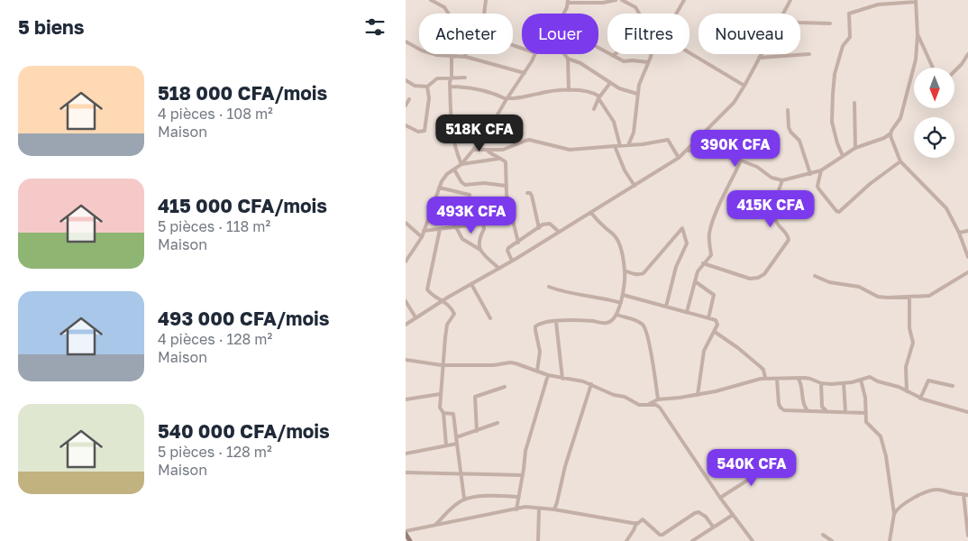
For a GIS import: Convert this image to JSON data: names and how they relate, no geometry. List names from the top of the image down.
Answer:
{
  "north": "bottom",
  "page": {
    "heading": "5 biens",
    "chip": [
      "Acheter",
      "Louer",
      "Filtres",
      "Nouveau"
    ],
    "list": [
      {
        "name": "518 000 CFA/mois",
        "note": "4 pièces · 108 m² · Maison"
      },
      {
        "name": "415 000 CFA/mois",
        "note": "5 pièces · 118 m² · Maison"
      },
      {
        "name": "493 000 CFA/mois",
        "note": "4 pièces · 128 m² · Maison"
      },
      {
        "name": "540 000 CFA/mois",
        "note": "5 pièces · 128 m² · Maison"
      }
    ],
    "price": [
      "518K CFA",
      "390K CFA",
      "415K CFA",
      "493K CFA",
      "540K CFA"
    ]
  }
}
